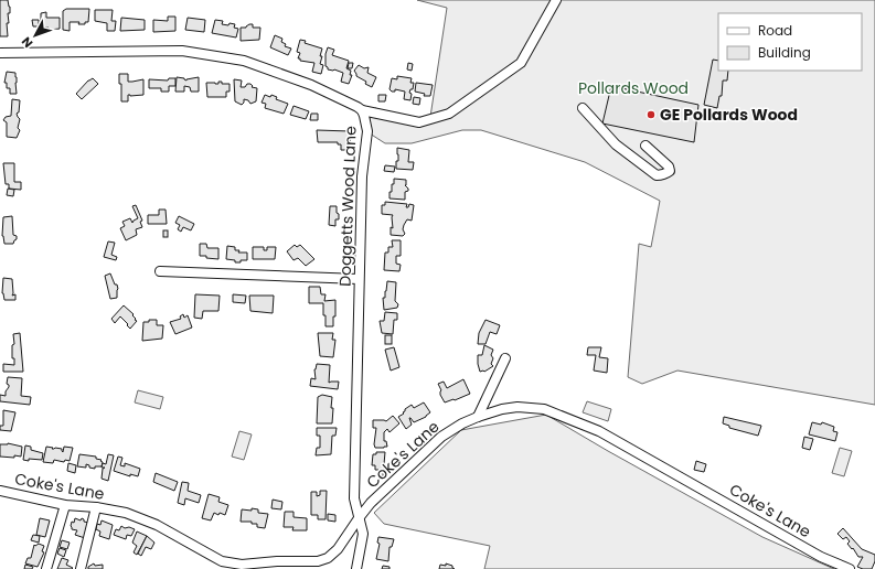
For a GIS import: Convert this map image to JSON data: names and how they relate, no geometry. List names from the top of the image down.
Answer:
{
  "streets": {
    "street": ["Doggetts Wood Lane", "Coke's Lane"]
  },
  "crossings": [
    ["Doggetts Wood Lane", "Coke's Lane"]
  ],
  "parks": ["Pollards Wood"],
  "places": ["GE Pollards Wood"],
  "legend": ["Road", "Building"],
  "north": "bottom left"
}
